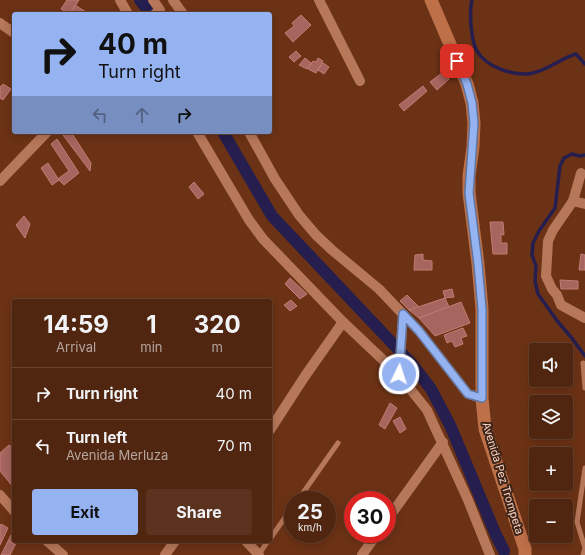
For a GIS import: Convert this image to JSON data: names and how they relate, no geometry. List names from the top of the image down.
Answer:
{
  "streets": {
    "main road": ["Avenida Pez Trompeta"]
  },
  "page": {
    "turn": ["40 m", "Turn right"],
    "eta": [
      "14:59",
      "Arrival",
      "1",
      "min",
      "320",
      "m"
    ],
    "map_buttons": ["+", "−"],
    "list": [
      {
        "name": "Turn right",
        "value": "40 m"
      },
      {
        "name": "Turn left",
        "note": "Avenida Merluza",
        "value": "70 m"
      }
    ],
    "buttons": ["Exit", "Share"],
    "speed": "25 km/h",
    "limit": "30"
  }
}
